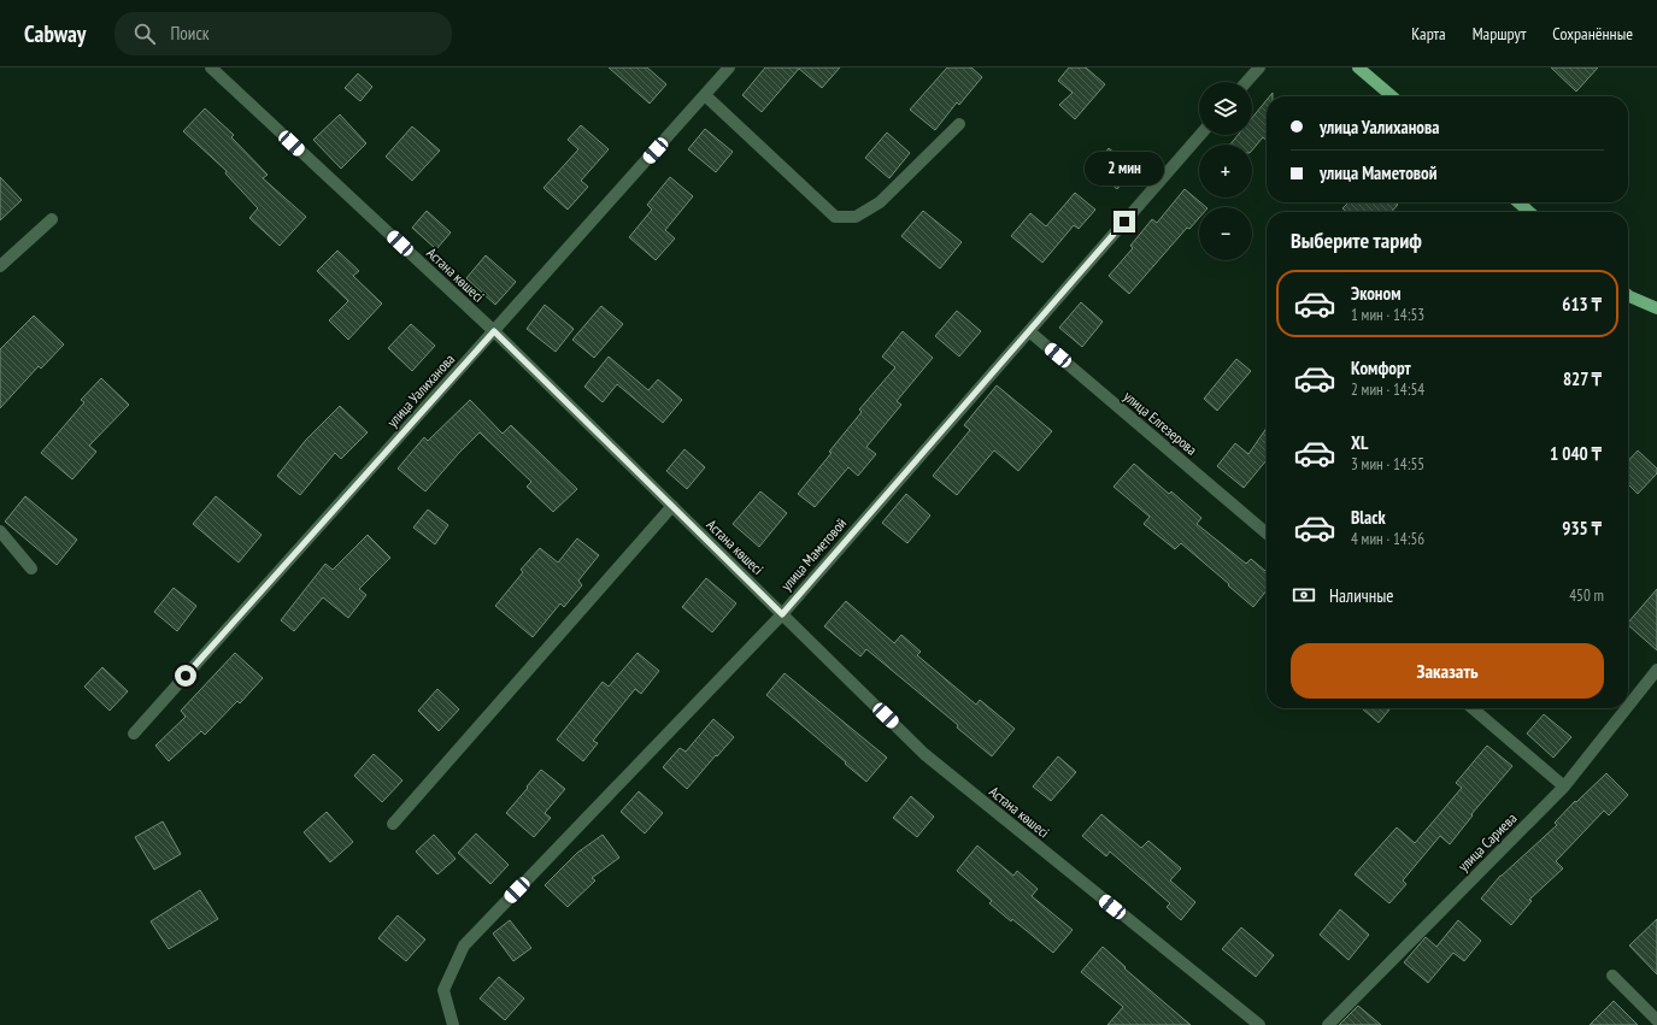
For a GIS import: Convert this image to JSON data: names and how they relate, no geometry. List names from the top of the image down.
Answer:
{
  "streets": {
    "street": [
      "Астана көшесі",
      "улица Уалиханова",
      "улица Елгезерова",
      "улица Маметовой",
      "улица Сариева"
    ]
  },
  "crossings": [
    ["Астана көшесі", "улица Уалиханова"],
    ["Астана көшесі", "улица Маметовой"],
    ["улица Елгезерова", "улица Маметовой"]
  ],
  "page": {
    "header": "Cabway",
    "search": "Поиск",
    "nav": ["Карта", "Маршрут", "Сохранённые"],
    "map_buttons": ["+", "−"],
    "banner": ["улица Уалиханова", "улица Маметовой"],
    "bubble": "2 мин",
    "heading": "Выберите тариф",
    "list": [
      {
        "name": "Эконом",
        "note": "1 мин · 14:53",
        "value": "613 ₸"
      },
      {
        "name": "Комфорт",
        "note": "2 мин · 14:54",
        "value": "827 ₸"
      },
      {
        "name": "XL",
        "note": "3 мин · 14:55",
        "value": "1 040 ₸"
      },
      {
        "name": "Black",
        "note": "4 мин · 14:56",
        "value": "935 ₸"
      }
    ],
    "pay": ["Наличные", "450 m"],
    "buttons": "Заказать"
  }
}
